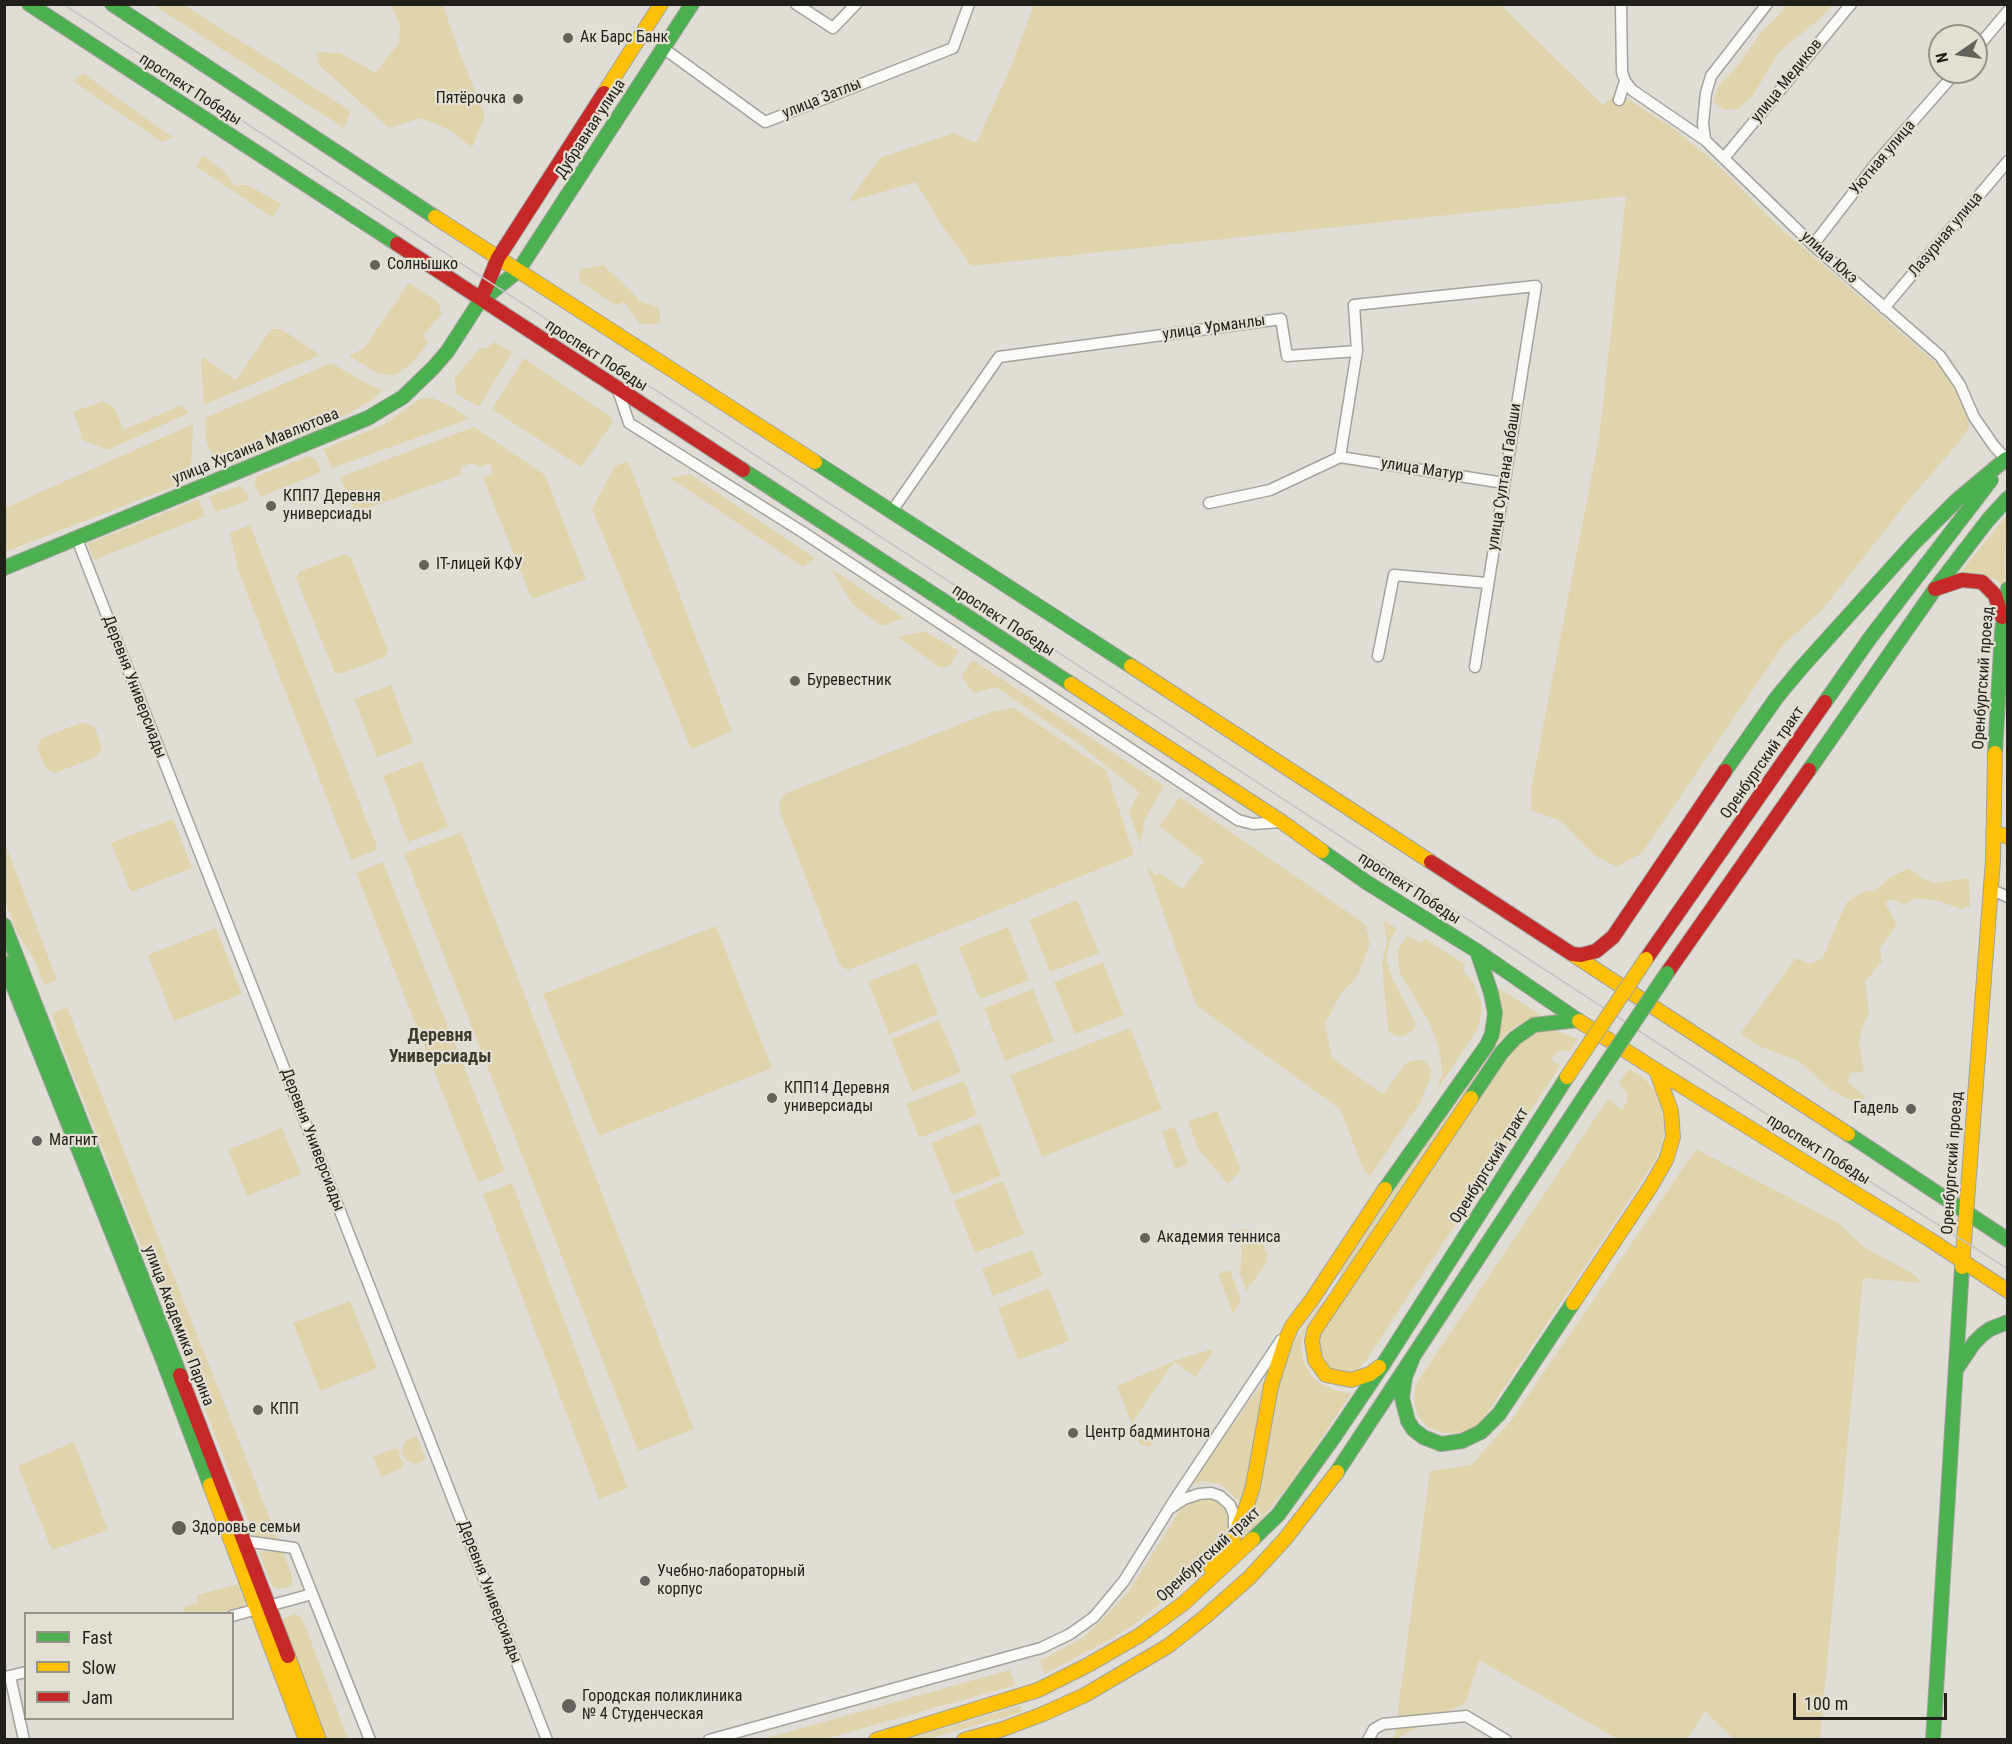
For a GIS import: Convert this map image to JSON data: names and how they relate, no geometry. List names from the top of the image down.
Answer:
{
  "streets": {
    "main road": [
      "проспект Победы",
      "Дубравная улица",
      "улица Хусаина Мавлютова",
      "Оренбургский проезд",
      "Оренбургский тракт",
      "улица Академика Парина"
    ],
    "street": [
      "улица Медиков",
      "улица Затлы",
      "Уютная улица",
      "Лазурная улица",
      "улица Юкэ",
      "улица Урманлы",
      "улица Матур",
      "улица Султана Габаши",
      "Деревня Универсиады"
    ]
  },
  "crossings": [
    ["улица Медиков", "улица Юкэ"],
    ["проспект Победы", "Дубравная улица"],
    ["проспект Победы", "улица Урманлы"],
    ["проспект Победы", "улица Хусаина Мавлютова"],
    ["проспект Победы", "Оренбургский проезд"],
    ["улица Затлы", "Дубравная улица"],
    ["Дубравная улица", "улица Хусаина Мавлютова"],
    ["Уютная улица", "улица Юкэ"],
    ["Лазурная улица", "улица Юкэ"],
    ["улица Юкэ", "Оренбургский тракт"],
    ["улица Урманлы", "улица Султана Габаши"],
    ["улица Хусаина Мавлютова", "Деревня Универсиады"],
    ["улица Матур", "улица Султана Габаши"]
  ],
  "districts": ["Деревня Универсиады"],
  "places": [
    "Ак Барс Банк",
    "Пятёрочка",
    "Солнышко",
    "КПП7 Деревня универсиады",
    "IT-лицей КФУ",
    "Буревестник",
    "КПП14 Деревня универсиады",
    "Гадель",
    "Магнит",
    "Академия тенниса",
    "КПП",
    "Центр бадминтона",
    "Здоровье семьи",
    "Учебно-лабораторный корпус",
    "Городская поликлиника № 4 Студенческая"
  ],
  "legend": ["Fast", "Slow", "Jam"],
  "scale_bar": "100 m",
  "north": "left"
}
